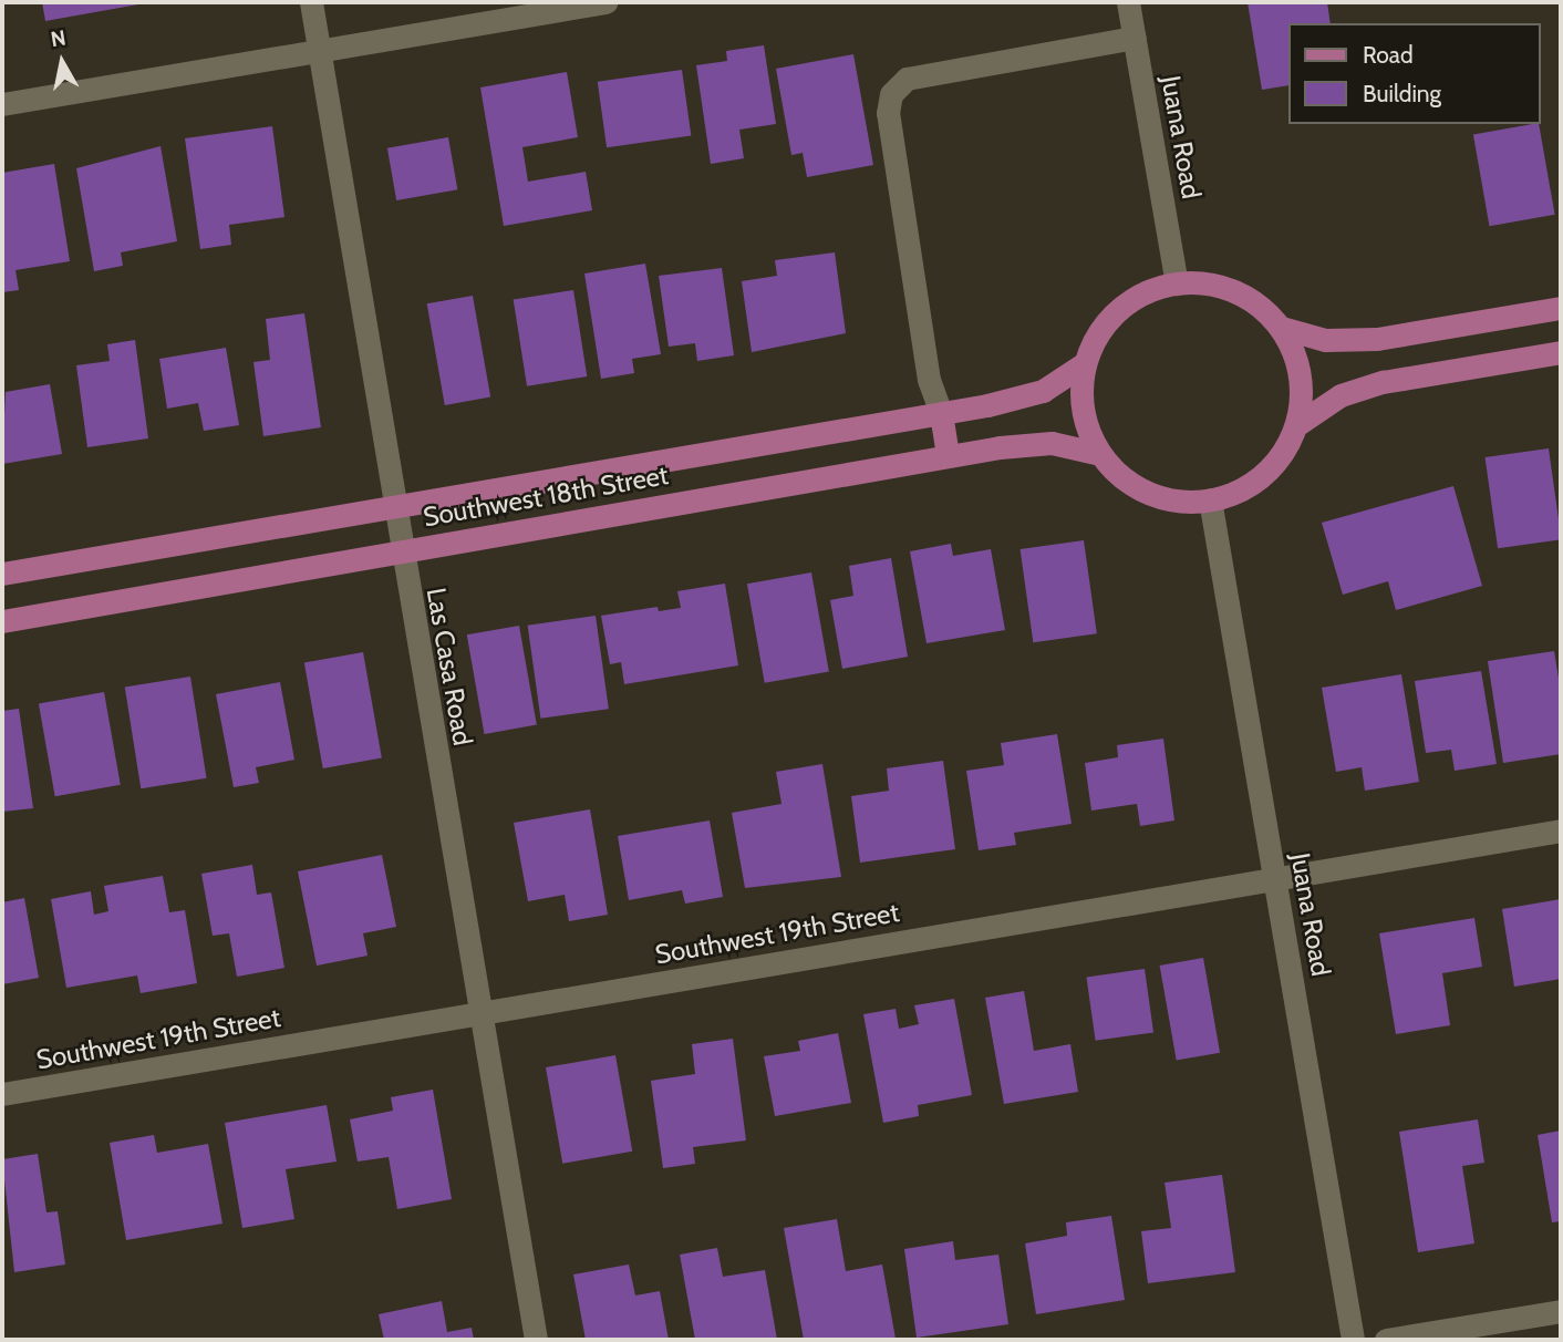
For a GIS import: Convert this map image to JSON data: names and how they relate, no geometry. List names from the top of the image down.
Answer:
{
  "streets": {
    "main road": ["Southwest 18th Street"],
    "street": ["Juana Road", "Las Casa Road", "Southwest 19th Street"]
  },
  "crossings": [
    ["Juana Road", "Southwest 18th Street"],
    ["Juana Road", "Southwest 19th Street"],
    ["Southwest 18th Street", "Las Casa Road"],
    ["Las Casa Road", "Southwest 19th Street"]
  ],
  "legend": ["Road", "Building"],
  "north": "top"
}
